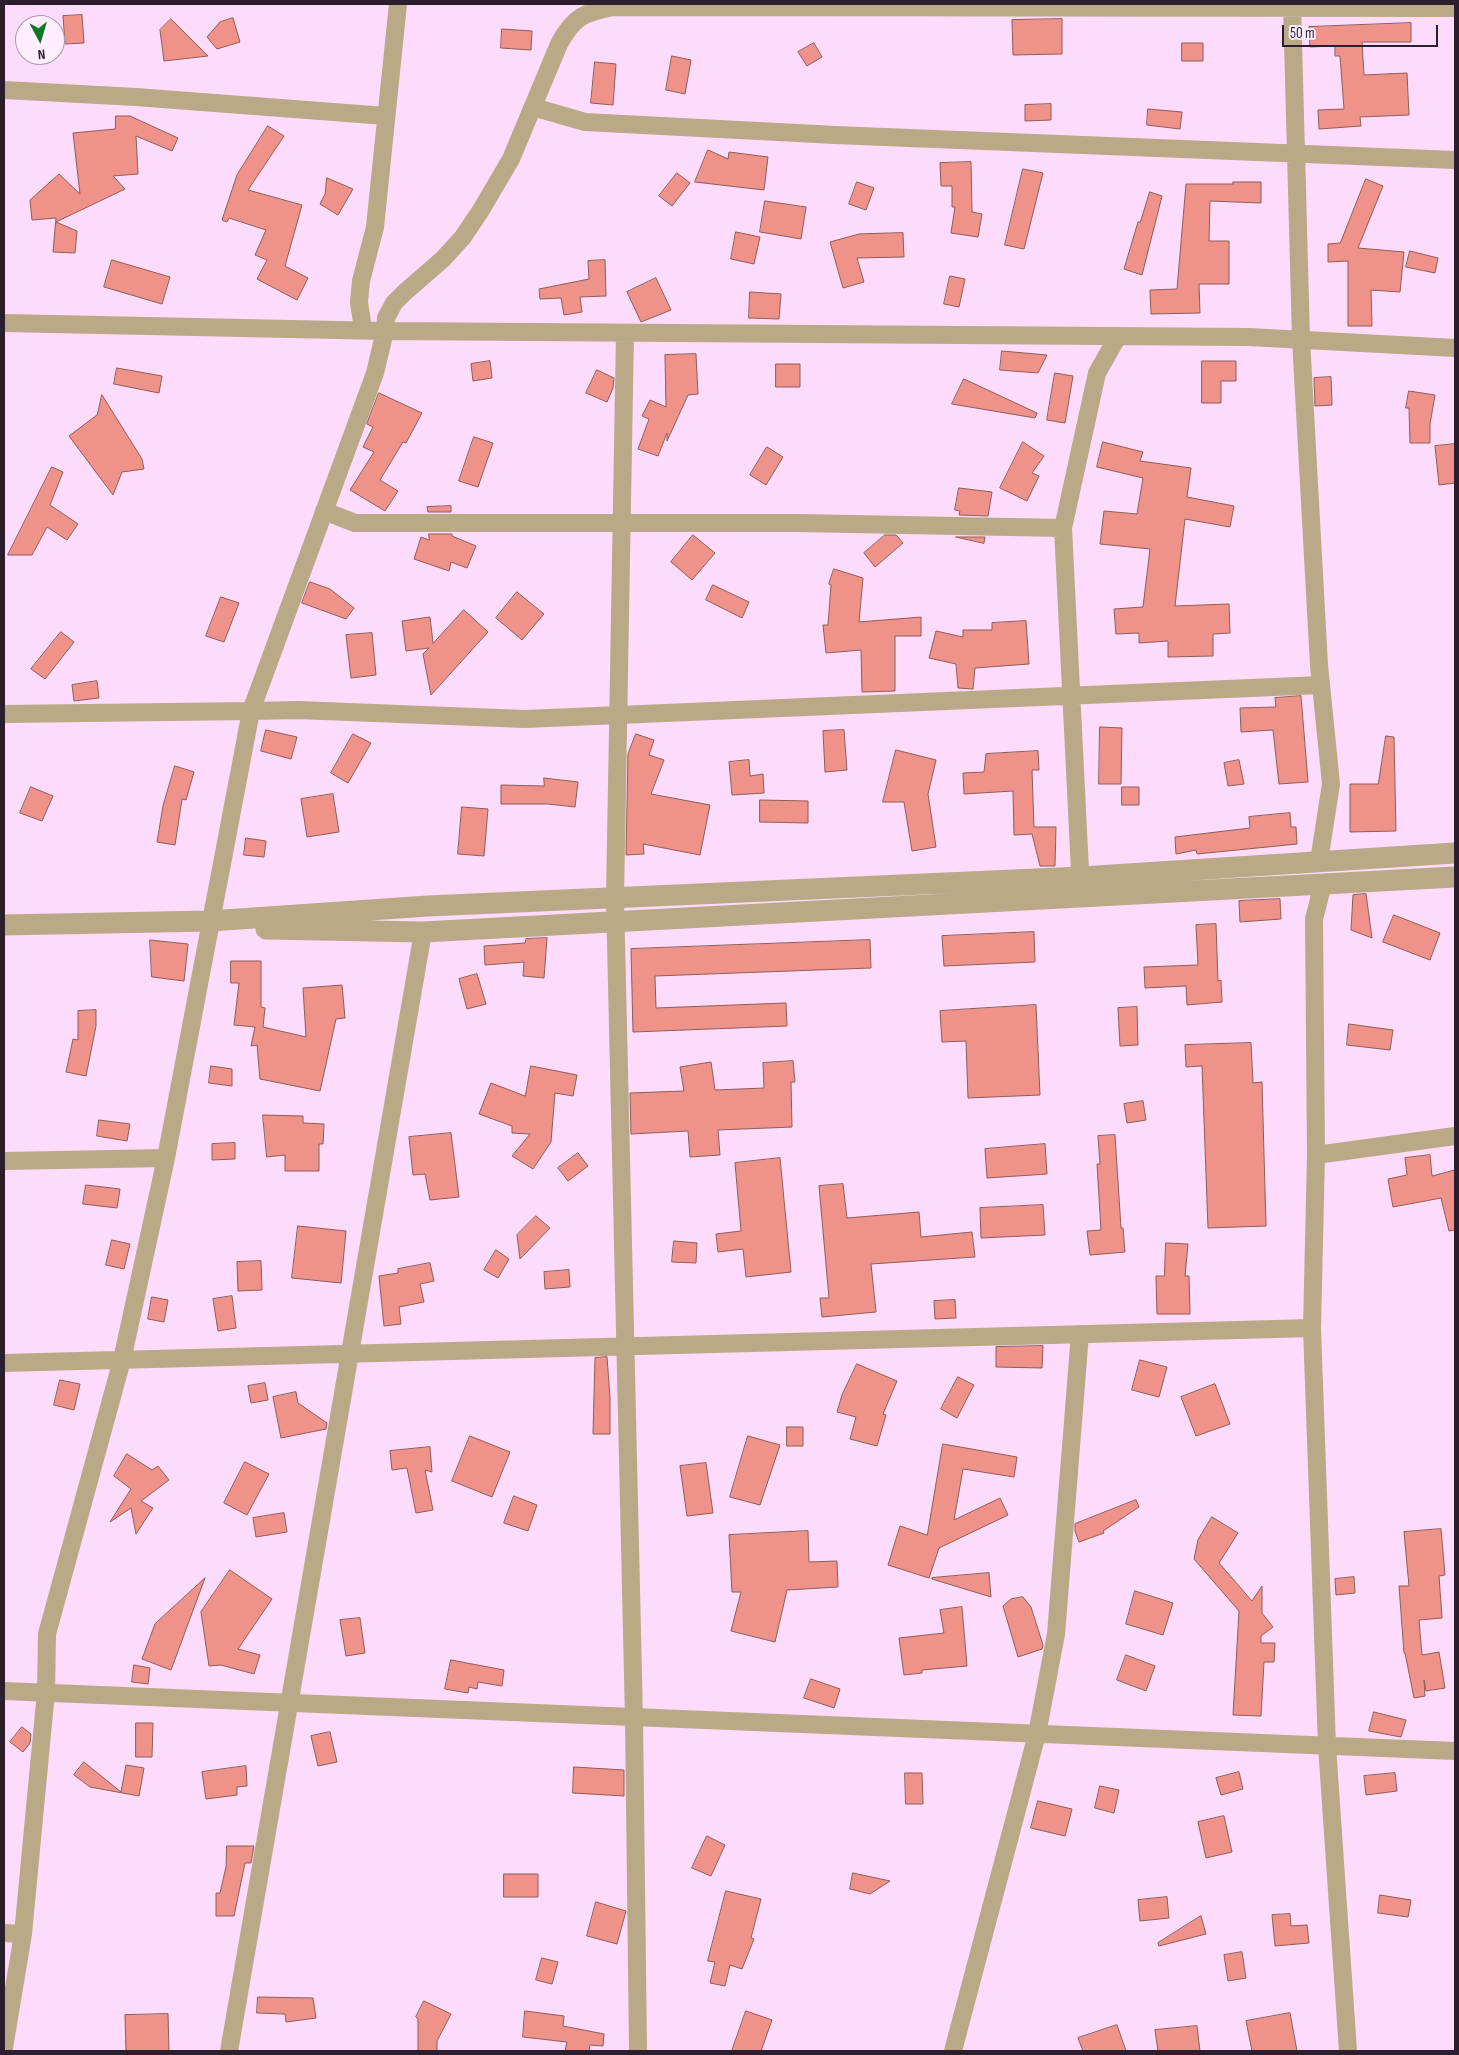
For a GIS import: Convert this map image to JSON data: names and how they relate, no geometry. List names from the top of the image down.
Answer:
{
  "scale_bar": "50 m",
  "north": "bottom"
}
